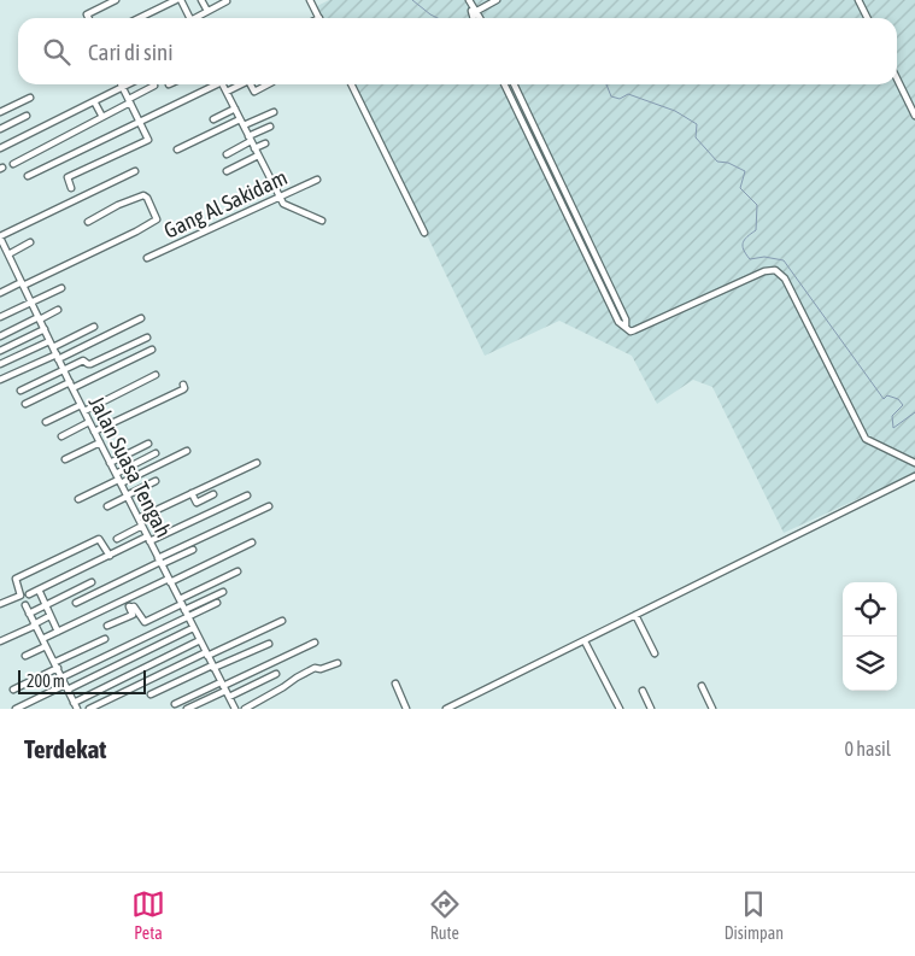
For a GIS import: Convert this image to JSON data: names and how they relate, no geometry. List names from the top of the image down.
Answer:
{
  "streets": {
    "street": ["Gang Al Sakidam", "Jalan Suasa Tengah"]
  },
  "scale_bar": "200 m",
  "page": {
    "search": "Cari di sini",
    "scale": "200 m",
    "heading": ["Terdekat", "0 hasil"],
    "nav": ["Peta", "Rute", "Disimpan"]
  }
}
